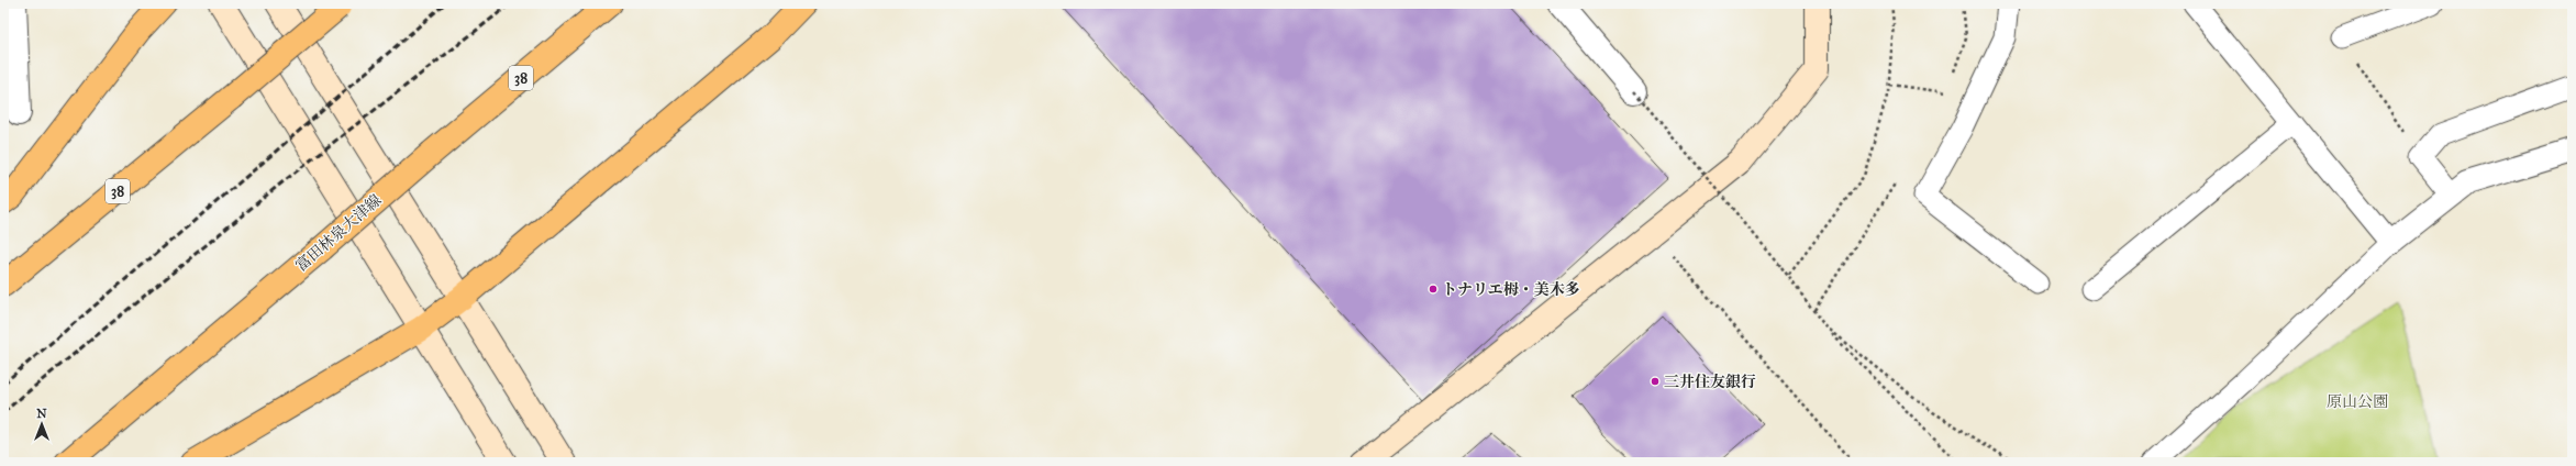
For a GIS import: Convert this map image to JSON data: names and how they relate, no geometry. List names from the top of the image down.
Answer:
{
  "streets": {
    "main road": ["38", "富田林泉大津線"]
  },
  "parks": ["原山公園"],
  "places": ["トナリエ栂・美木多", "三井住友銀行"],
  "north": "top"
}
